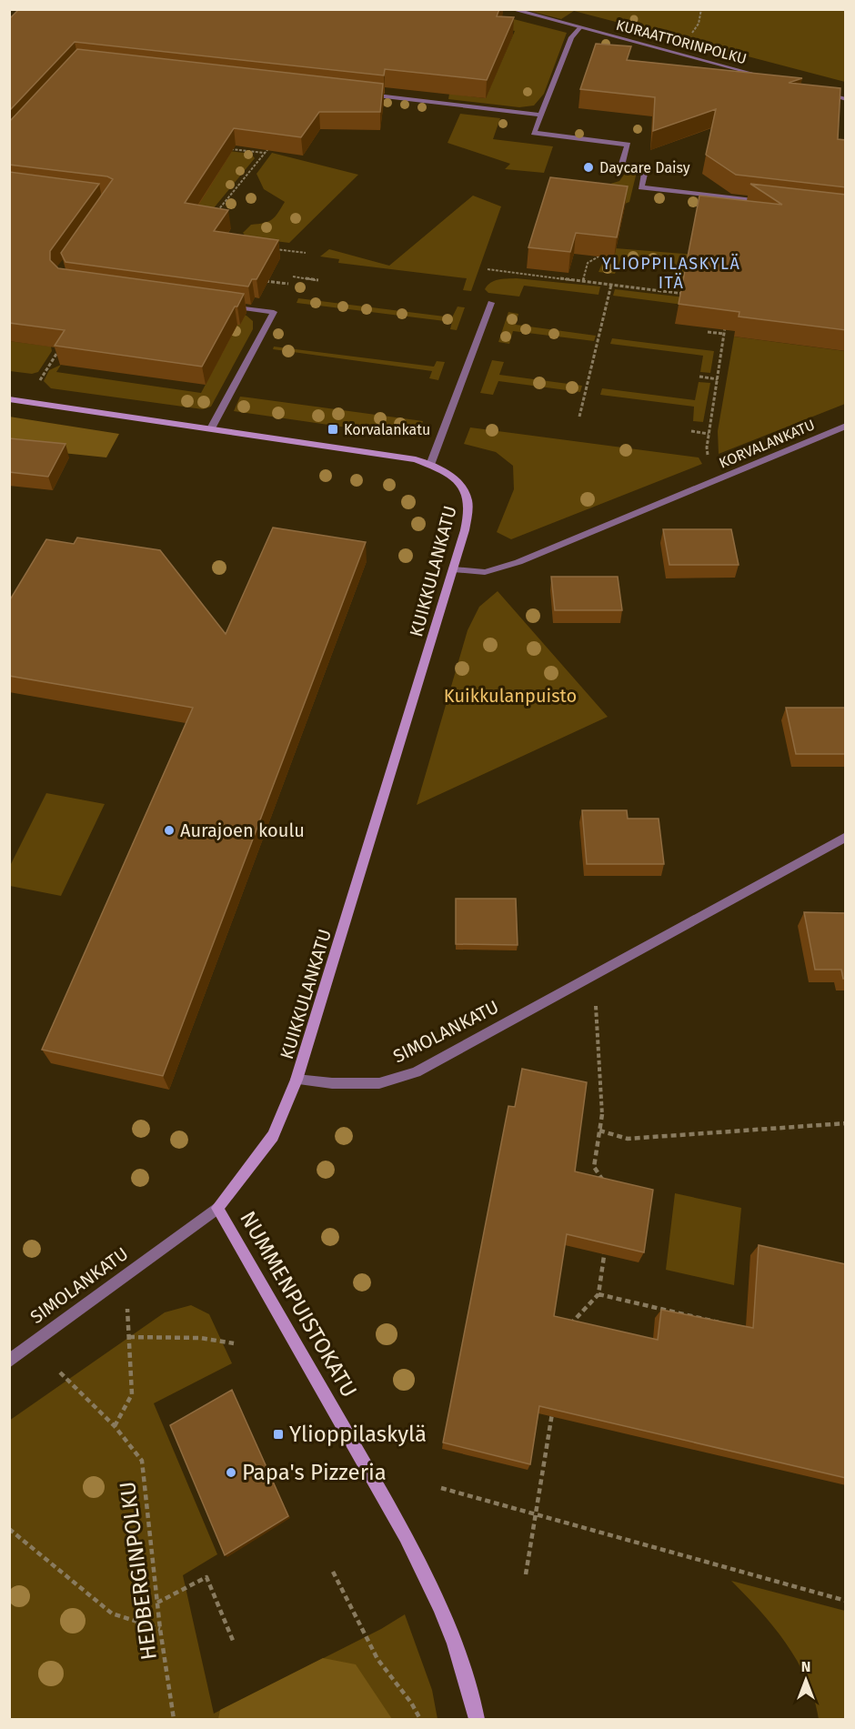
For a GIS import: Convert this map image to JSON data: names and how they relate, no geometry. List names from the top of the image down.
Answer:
{
  "streets": {
    "street": [
      "KURAATTORINPOLKU",
      "KORVALANKATU",
      "KUIKKULANKATU",
      "SIMOLANKATU",
      "NUMMENPUISTOKATU"
    ],
    "path": ["HEDBERGINPOLKU"]
  },
  "crossings": [
    ["KORVALANKATU", "KUIKKULANKATU"],
    ["KUIKKULANKATU", "SIMOLANKATU"],
    ["SIMOLANKATU", "NUMMENPUISTOKATU"]
  ],
  "districts": ["YLIOPPILASKYLÄ ITÄ"],
  "parks": ["Kuikkulanpuisto"],
  "places": {
    "other": ["Daycare Daisy", "Aurajoen koulu", "Papa's Pizzeria"],
    "transit": ["Korvalankatu", "Ylioppilaskylä"]
  },
  "north": "top"
}
